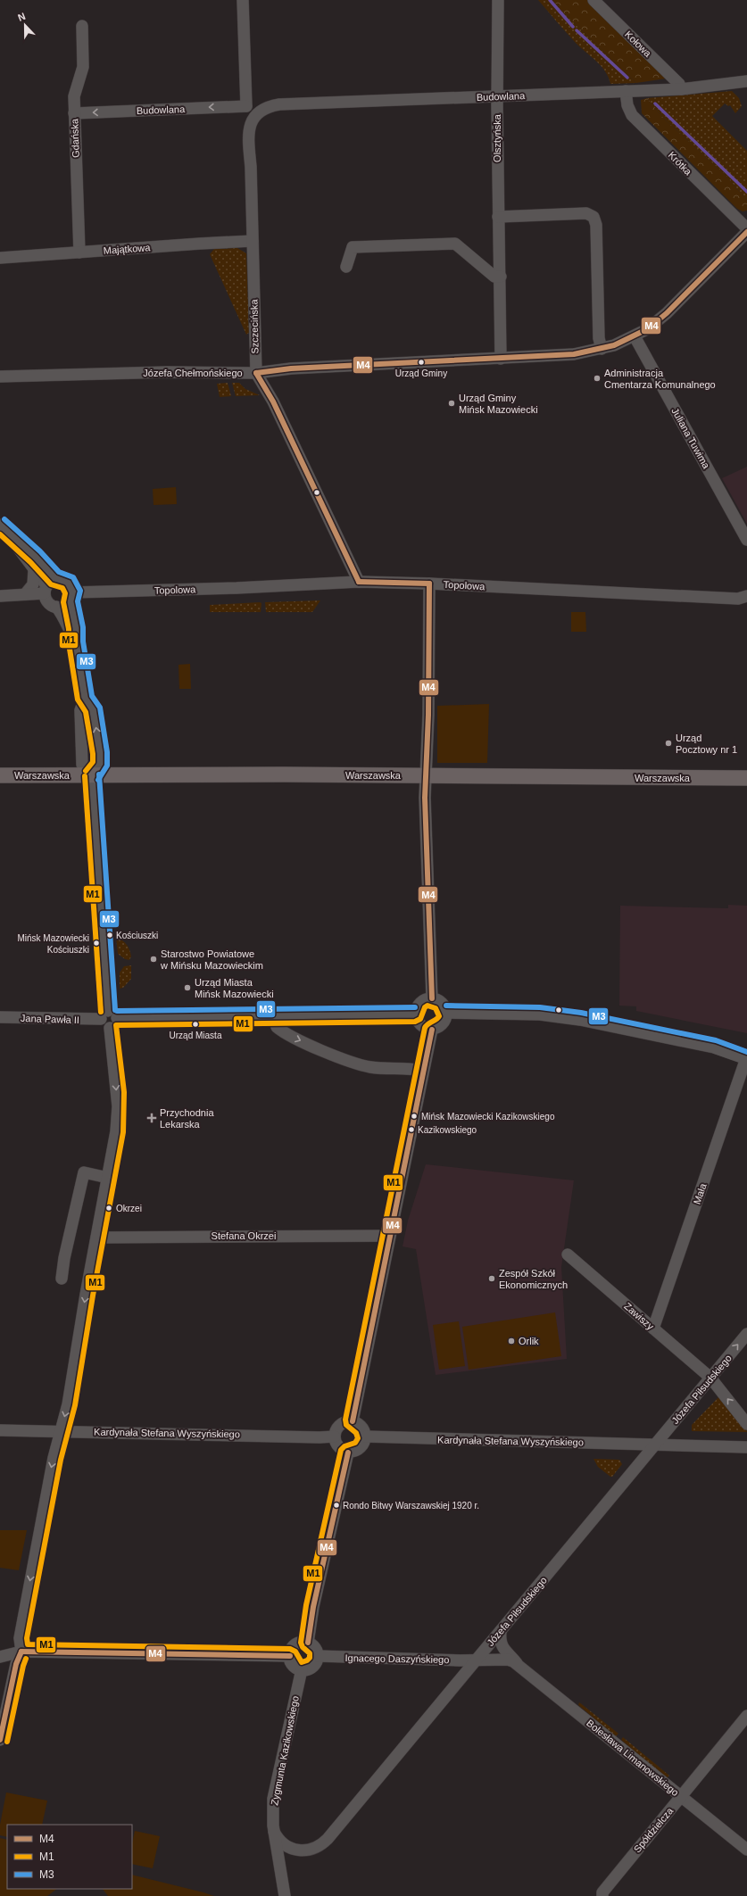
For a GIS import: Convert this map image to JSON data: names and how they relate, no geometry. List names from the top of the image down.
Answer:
{
  "streets": {
    "main road": ["Warszawska"],
    "street": [
      "Kołowa",
      "Budowlana",
      "Gdańska",
      "Olsztyńska",
      "Krótka",
      "Majątkowa",
      "Szczecińska",
      "Józefa Chełmońskiego",
      "Juliana Tuwima",
      "Topolowa",
      "Jana Pawła II",
      "Mała",
      "Stefana Okrzei",
      "Zawiszy",
      "Józefa Piłsudskiego",
      "Kardynała Stefana Wyszyńskiego",
      "Ignacego Daszyńskiego",
      "Zygmunta Kazikowskiego",
      "Bolesława Limanowskiego",
      "Spółdzielcza"
    ]
  },
  "crossings": [
    ["Kołowa", "Budowlana"],
    ["Budowlana", "Gdańska"],
    ["Budowlana", "Olsztyńska"],
    ["Budowlana", "Krótka"],
    ["Budowlana", "Szczecińska"],
    ["Gdańska", "Majątkowa"],
    ["Olsztyńska", "Józefa Chełmońskiego"],
    ["Majątkowa", "Szczecińska"],
    ["Szczecińska", "Józefa Chełmońskiego"],
    ["Szczecińska", "Topolowa"],
    ["Józefa Chełmońskiego", "Juliana Tuwima"],
    ["Mała", "Zawiszy"],
    ["Zawiszy", "Józefa Piłsudskiego"],
    ["Józefa Piłsudskiego", "Kardynała Stefana Wyszyńskiego"],
    ["Józefa Piłsudskiego", "Ignacego Daszyńskiego"],
    ["Józefa Piłsudskiego", "Zygmunta Kazikowskiego"],
    ["Józefa Piłsudskiego", "Bolesława Limanowskiego"],
    ["Ignacego Daszyńskiego", "Zygmunta Kazikowskiego"],
    ["Ignacego Daszyńskiego", "Bolesława Limanowskiego"],
    ["Bolesława Limanowskiego", "Spółdzielcza"]
  ],
  "places": {
    "other": [
      "Urząd Gminy",
      "Administracja Cmentarza Komunalnego",
      "Urząd Gminy Mińsk Mazowiecki",
      "Urząd Pocztowy nr 1",
      "Kościuszki",
      "Mińsk Mazowiecki Kościuszki",
      "Starostwo Powiatowe w Mińsku Mazowieckim",
      "Urząd Miasta Mińsk Mazowiecki",
      "Urząd Miasta",
      "Mińsk Mazowiecki Kazikowskiego",
      "Kazikowskiego",
      "Okrzei",
      "Zespół Szkół Ekonomicznych",
      "Orlik",
      "Rondo Bitwy Warszawskiej 1920 r."
    ],
    "health": ["Przychodnia Lekarska"]
  },
  "lines": ["transit line M4", "transit line M3", "transit line M1"],
  "legend": ["M4", "M1", "M3"],
  "north": "top"
}
